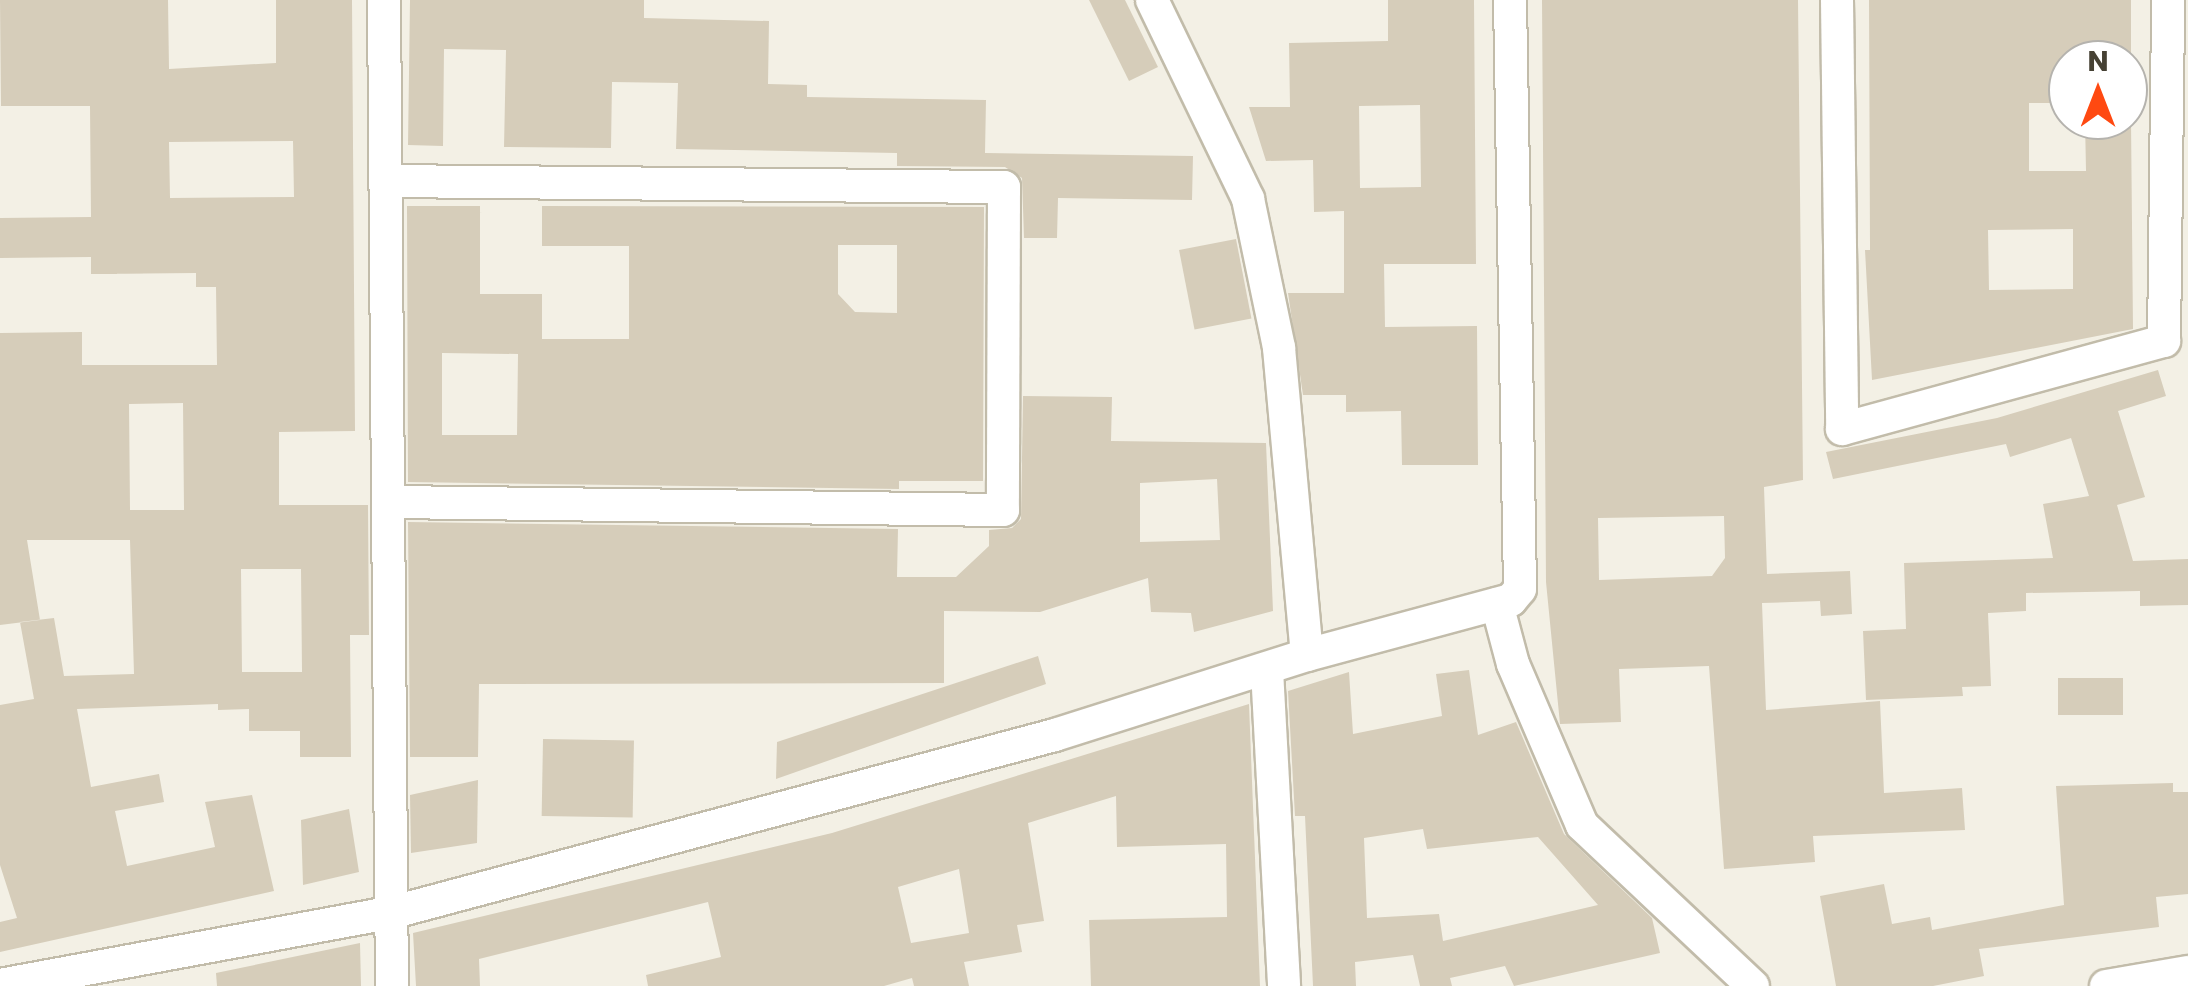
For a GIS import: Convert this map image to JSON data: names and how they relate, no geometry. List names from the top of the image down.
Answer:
{
  "north": "top"
}
